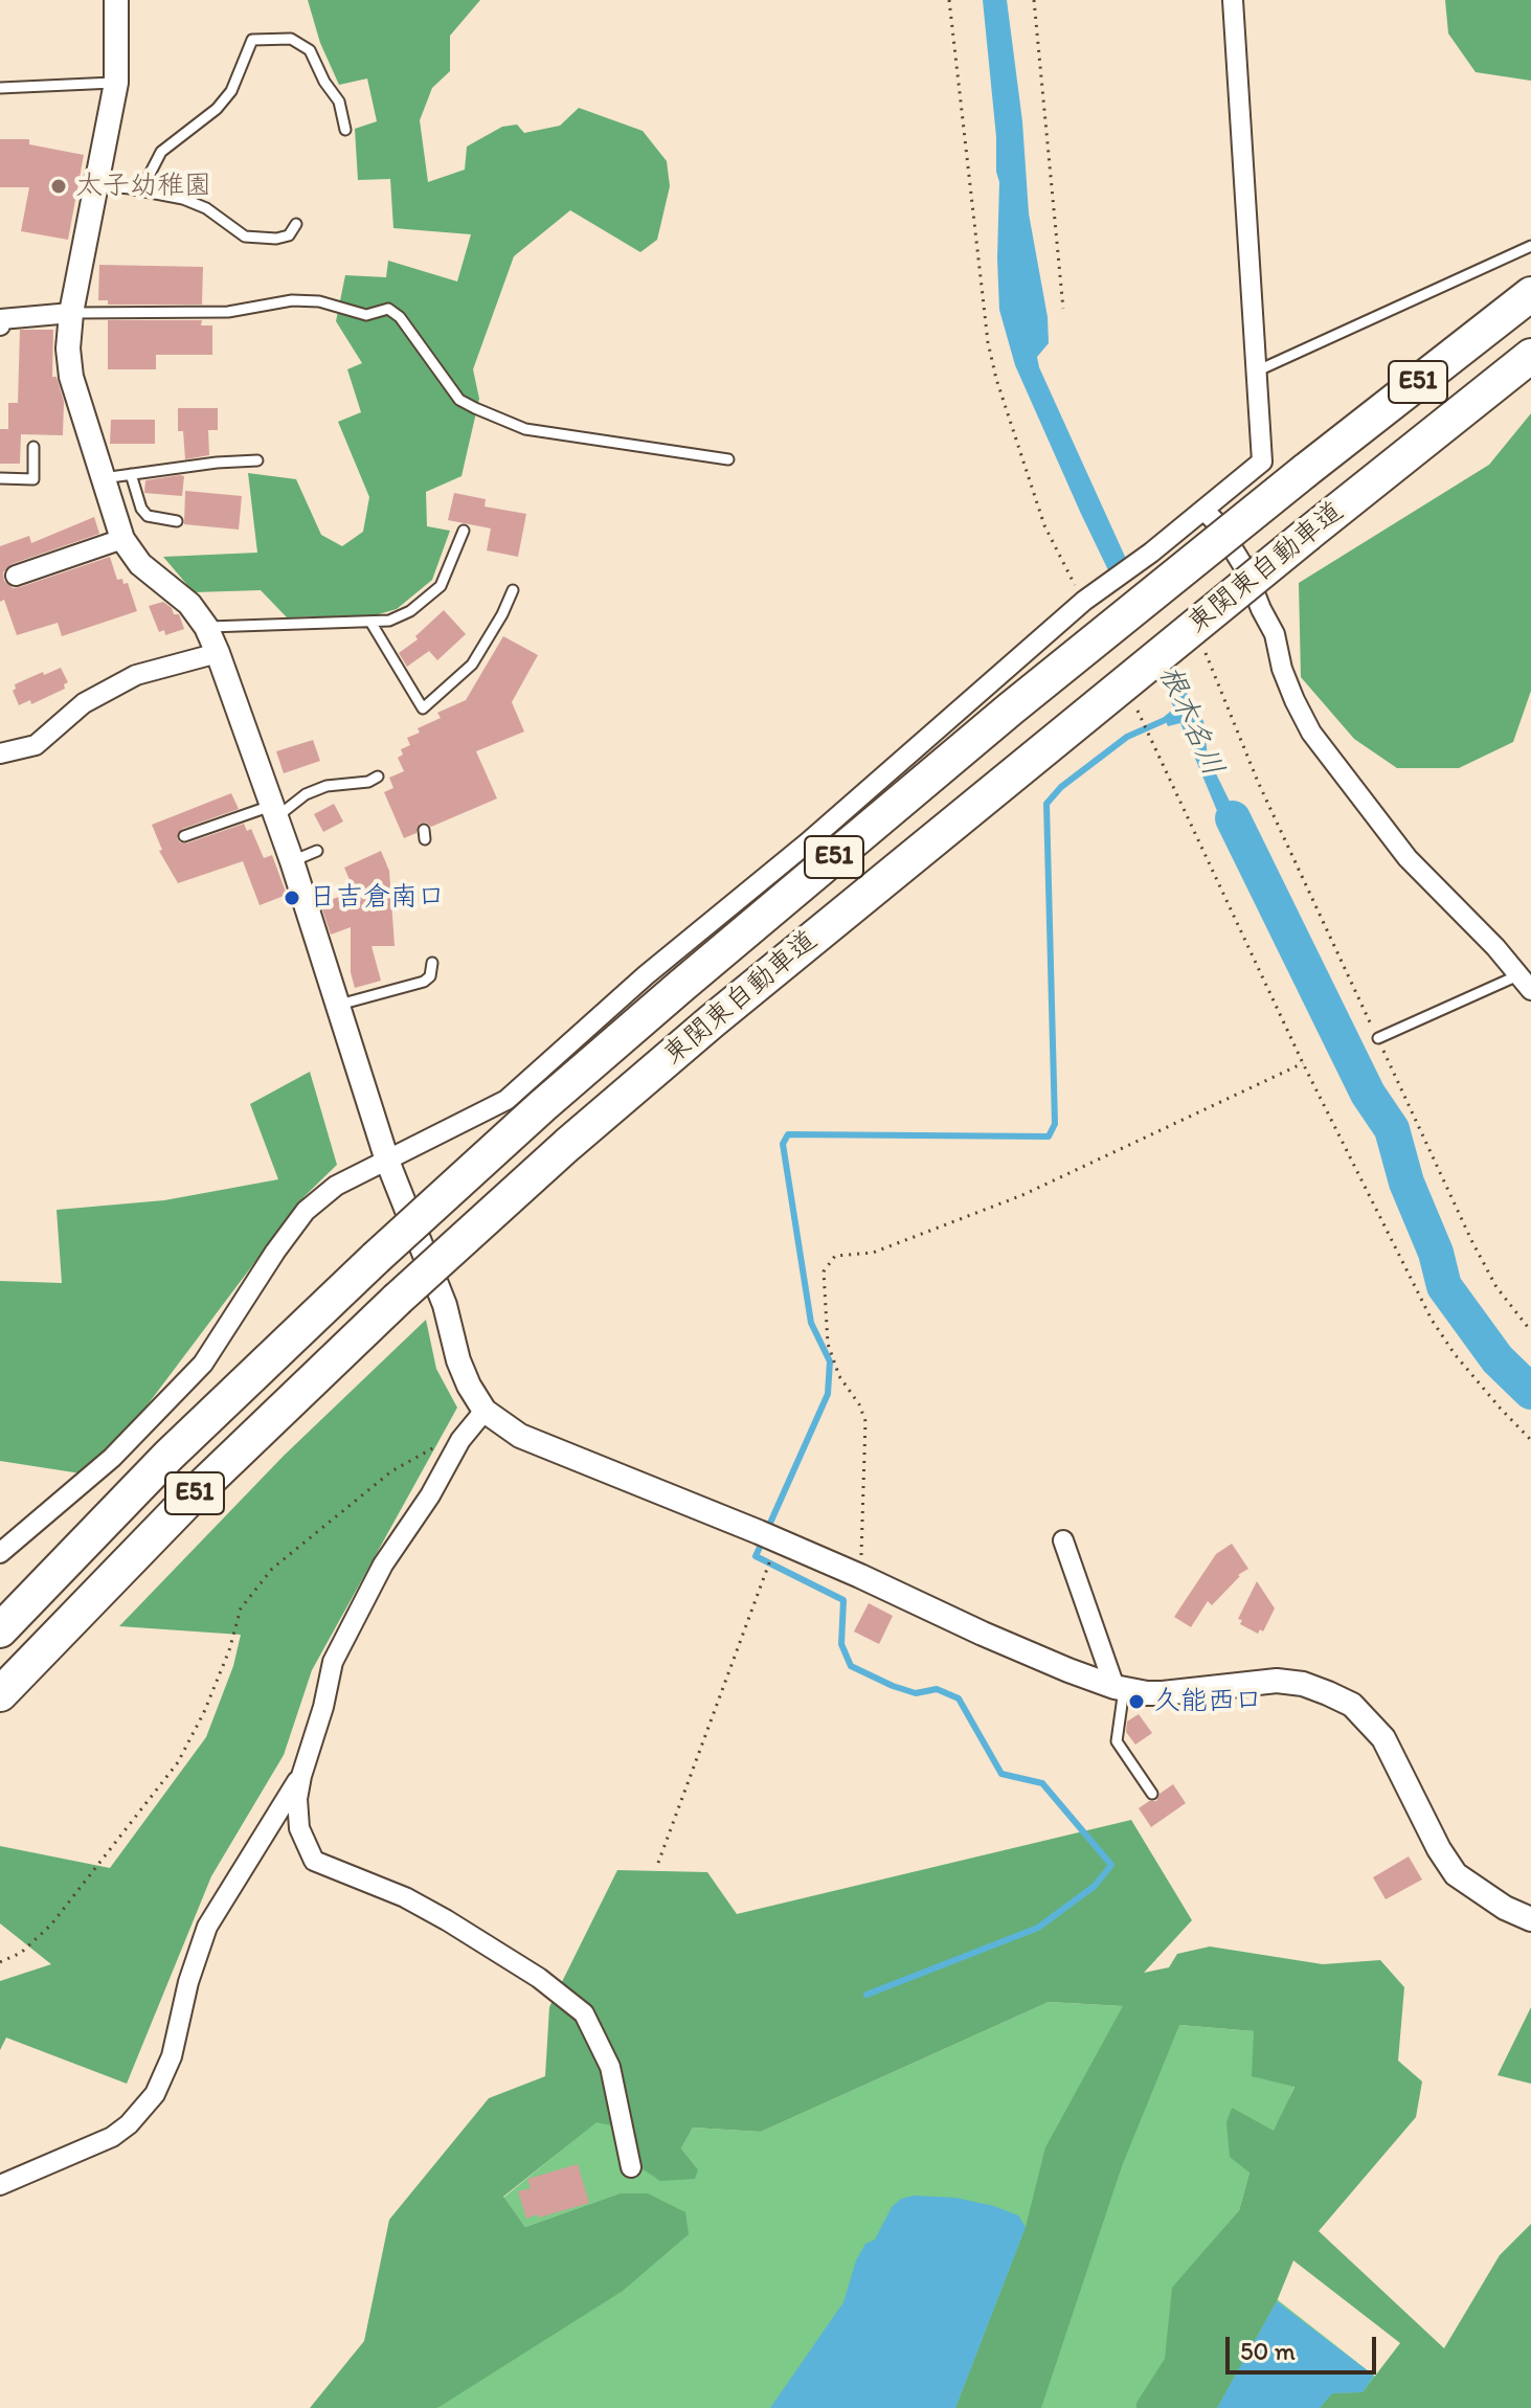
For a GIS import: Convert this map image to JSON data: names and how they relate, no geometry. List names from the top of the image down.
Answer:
{
  "streets": {
    "highway": ["E51", "東関東自動車道"]
  },
  "water": ["根木名川"],
  "places": ["太子幼稚園", "日吉倉南口", "久能西口"],
  "scale_bar": "50 m"
}
